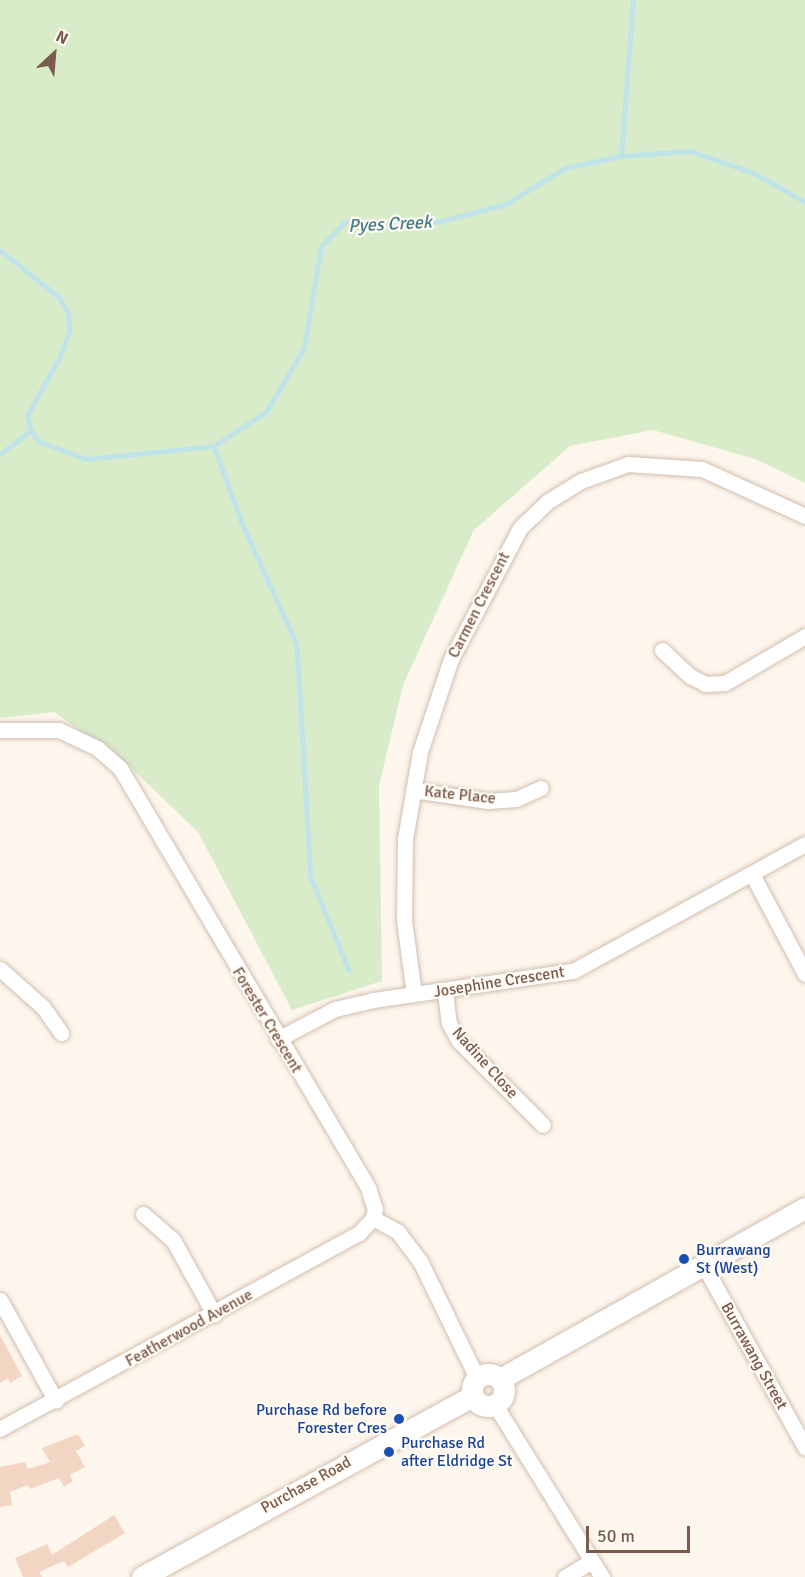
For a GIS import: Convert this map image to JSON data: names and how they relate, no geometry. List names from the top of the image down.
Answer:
{
  "streets": {
    "main road": ["Purchase Road"],
    "street": [
      "Carmen Crescent",
      "Kate Place",
      "Josephine Crescent",
      "Forester Crescent",
      "Nadine Close",
      "Featherwood Avenue",
      "Burrawang Street"
    ]
  },
  "crossings": [
    ["Carmen Crescent", "Kate Place"],
    ["Carmen Crescent", "Josephine Crescent"],
    ["Josephine Crescent", "Forester Crescent"],
    ["Josephine Crescent", "Nadine Close"],
    ["Forester Crescent", "Featherwood Avenue"]
  ],
  "water": ["Pyes Creek"],
  "places": ["Burrawang St (West)", "Purchase Rd before Forester Cres", "Purchase Rd after Eldridge St"],
  "scale_bar": "50 m",
  "north": "top right"
}
